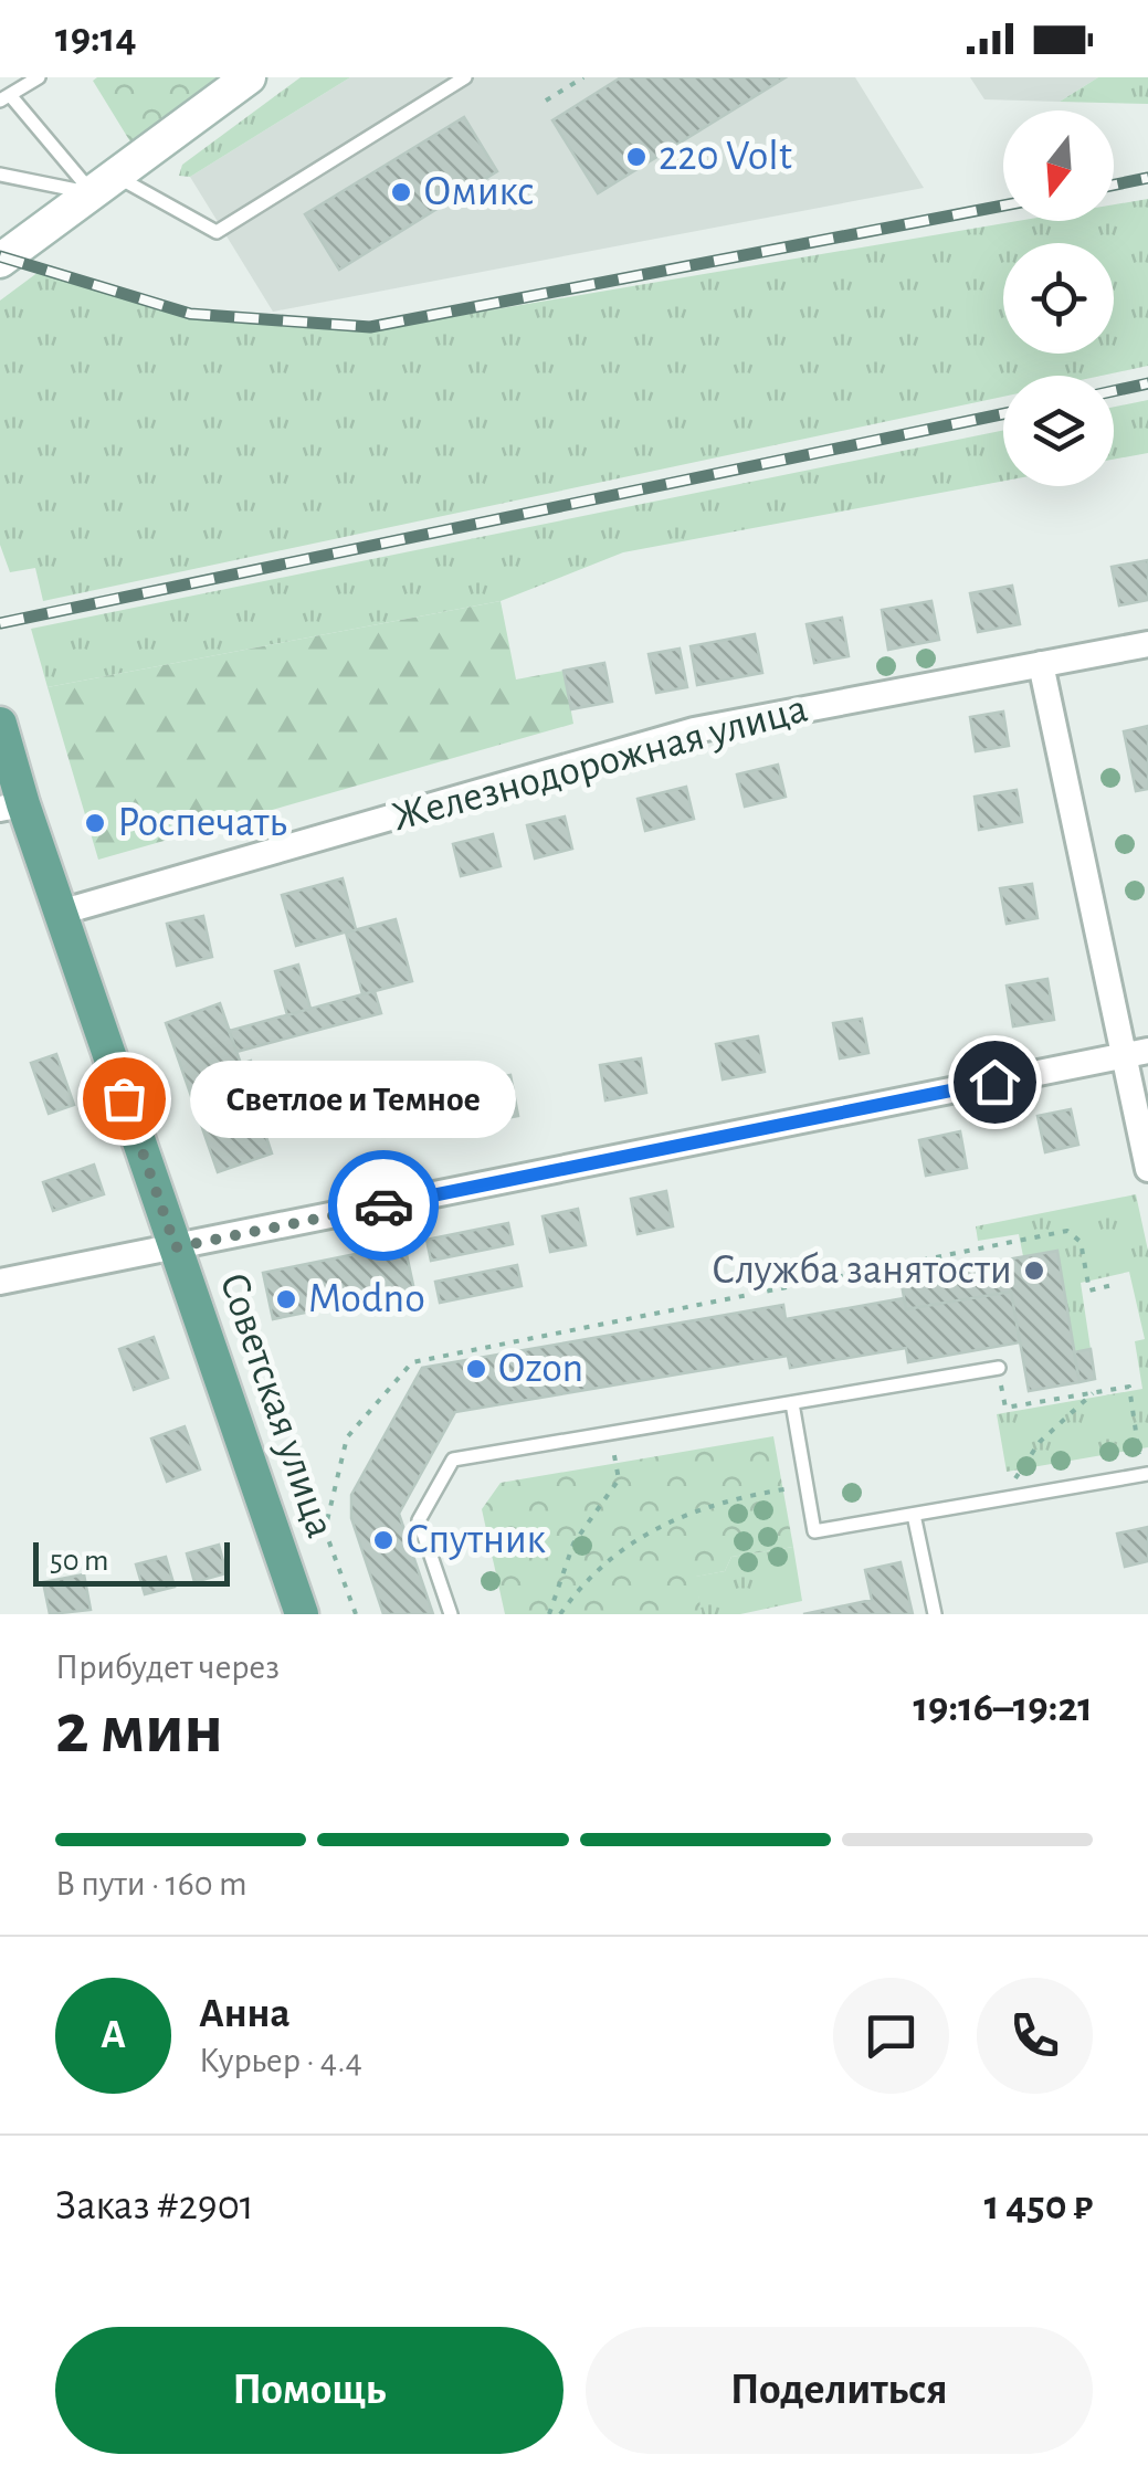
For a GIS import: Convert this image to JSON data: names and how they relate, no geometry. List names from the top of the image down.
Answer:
{
  "streets": {
    "main road": ["Советская улица"],
    "street": ["Железнодорожная улица"]
  },
  "crossings": [
    ["Железнодорожная улица", "Советская улица"]
  ],
  "places": [
    "220 Volt",
    "Омикс",
    "Роспечать",
    "Светлое и Темное",
    "Служба занятости",
    "Modno",
    "Ozon",
    "Спутник"
  ],
  "scale_bar": "50 m",
  "north": "bottom",
  "page": {
    "status": "19:14",
    "bubble": "Светлое и Темное",
    "scale": "50 m",
    "heading": ["2 мин", "Прибудет через", "19:16–19:21"],
    "panel": [
      "Анна",
      "Курьер · 4.4",
      "Заказ #2901",
      "1 450 ₽"
    ],
    "bar": "В пути · 160 m",
    "round": "А",
    "buttons": ["Помощь", "Поделиться"]
  }
}
